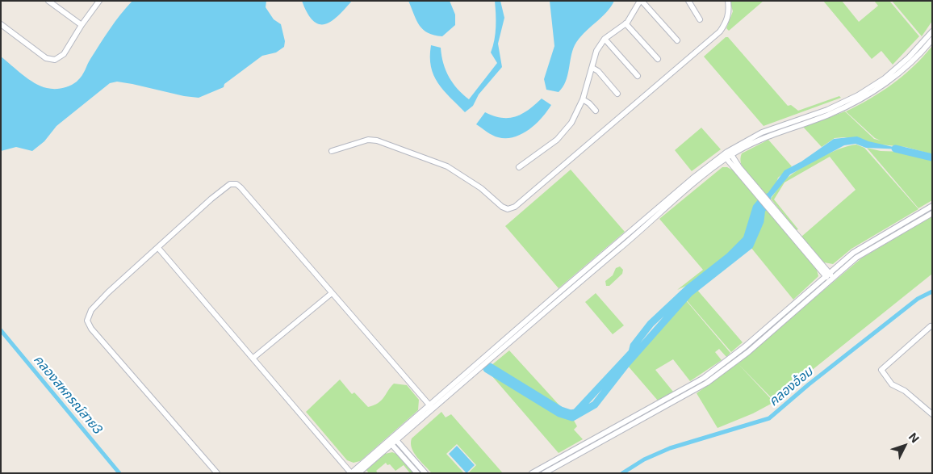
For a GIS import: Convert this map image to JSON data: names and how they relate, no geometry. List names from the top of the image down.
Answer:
{
  "water": ["คลองอ้อม", "คลองสหกรณ์สาย3"],
  "north": "top right"
}
